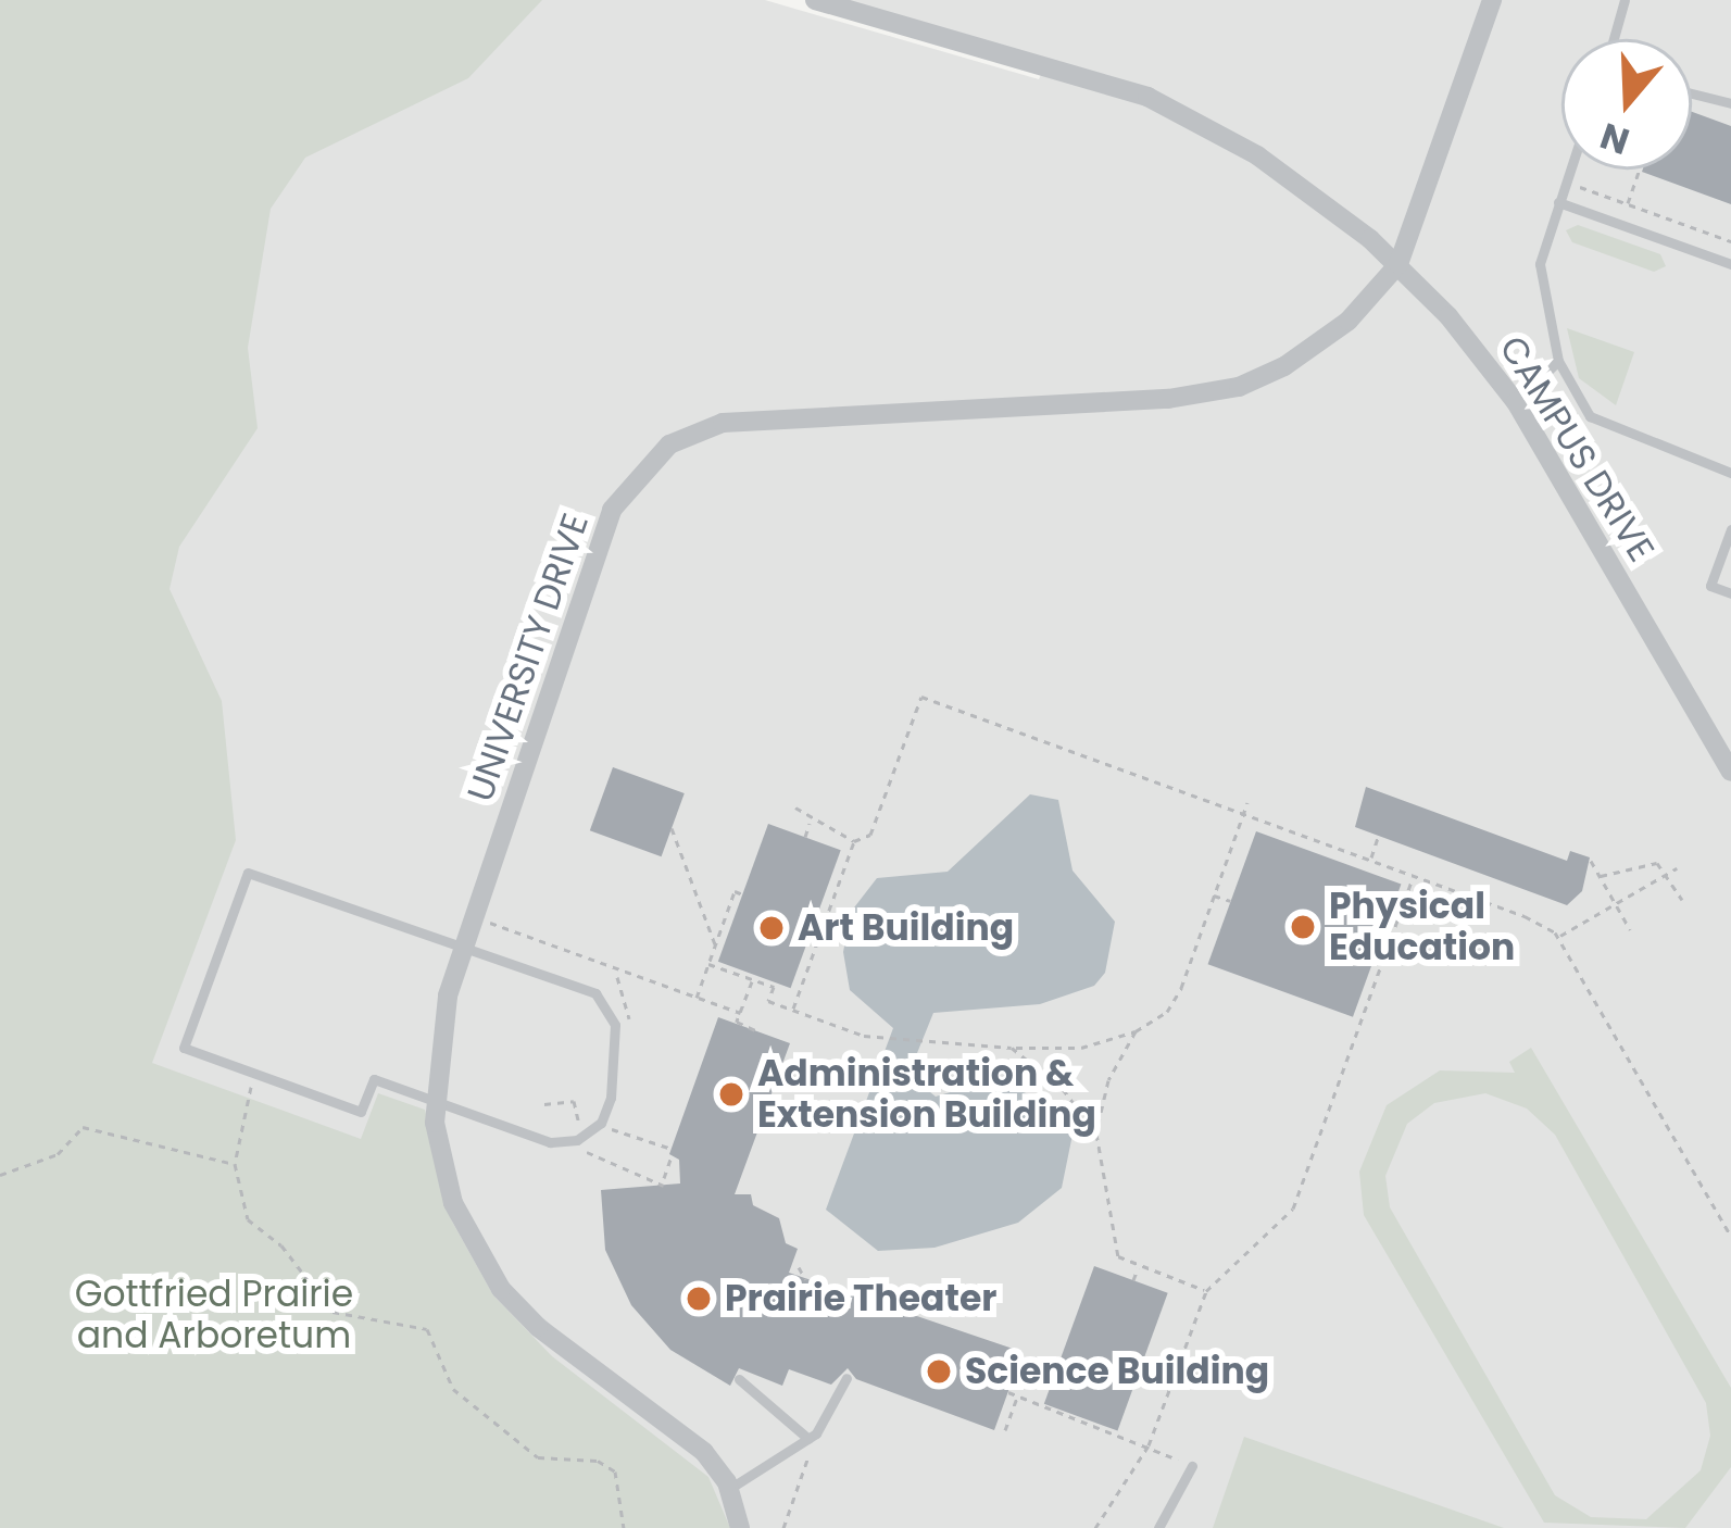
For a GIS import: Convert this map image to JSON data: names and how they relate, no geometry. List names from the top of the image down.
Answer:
{
  "streets": {
    "street": ["CAMPUS DRIVE", "UNIVERSITY DRIVE"]
  },
  "crossings": [
    ["CAMPUS DRIVE", "UNIVERSITY DRIVE"]
  ],
  "parks": ["Gottfried Prairie and Arboretum"],
  "places": [
    "Physical Education",
    "Art Building",
    "Administration & Extension Building",
    "Prairie Theater",
    "Science Building"
  ],
  "north": "bottom"
}
